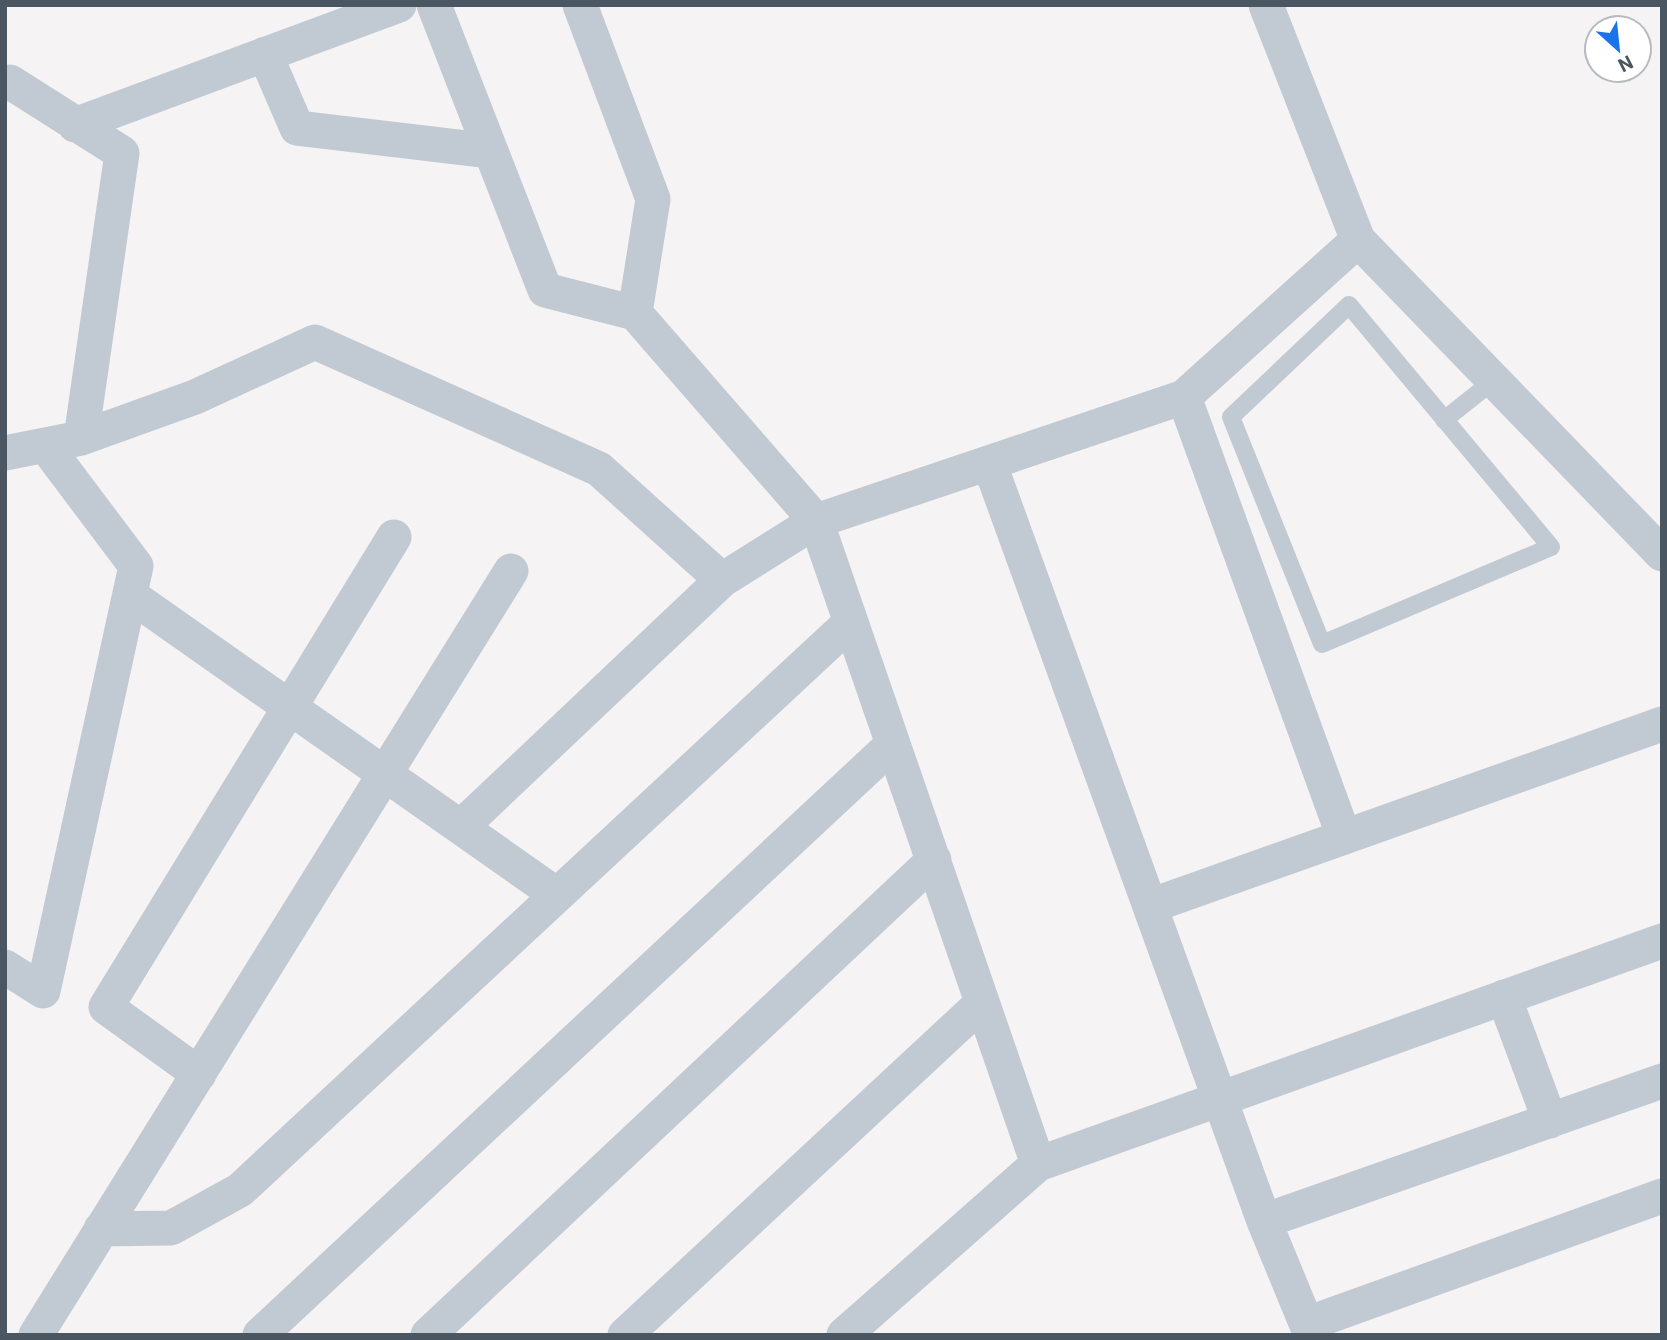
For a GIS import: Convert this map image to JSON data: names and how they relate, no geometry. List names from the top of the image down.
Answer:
{
  "north": "bottom right"
}
